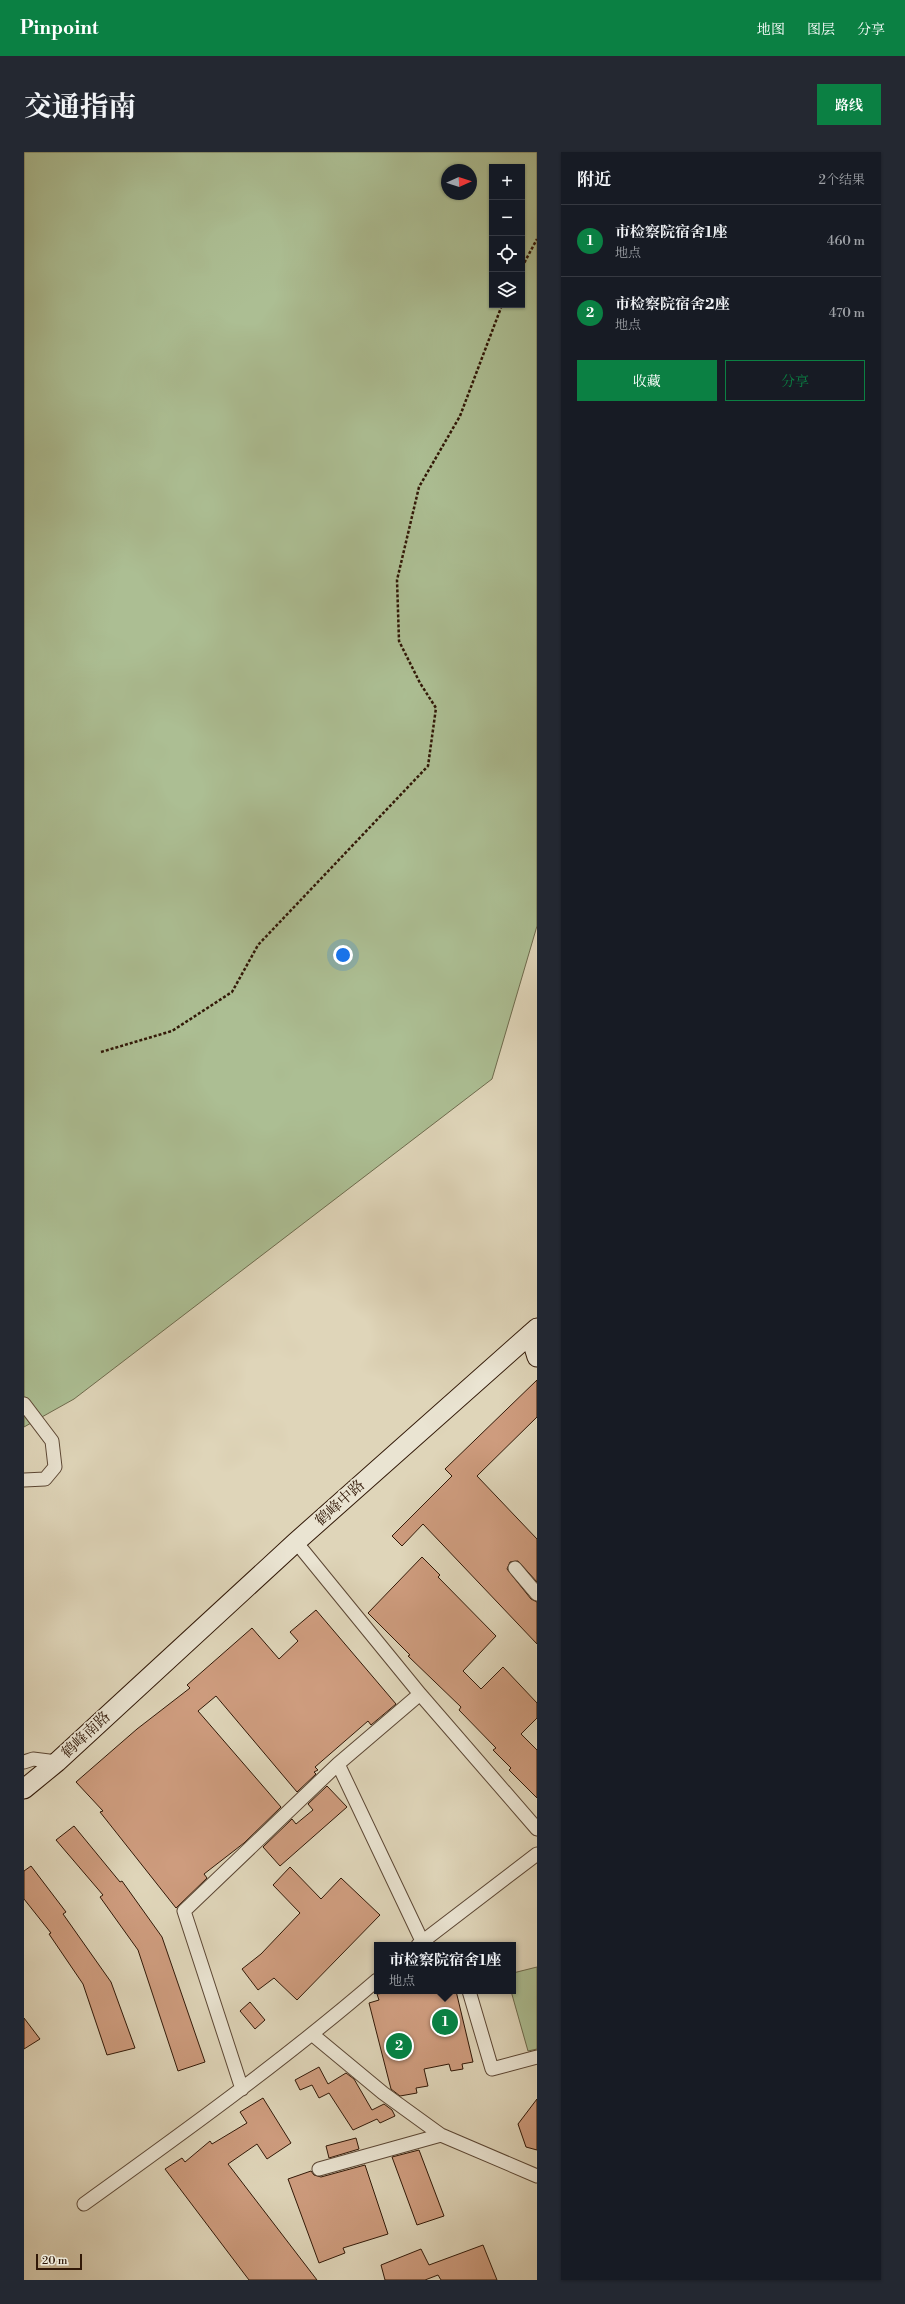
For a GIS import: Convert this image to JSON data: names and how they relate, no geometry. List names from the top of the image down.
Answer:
{
  "streets": {
    "street": ["鹤峰中路", "鹤峰南路"]
  },
  "crossings": [
    ["鹤峰中路", "鹤峰南路"]
  ],
  "scale_bar": "20 m",
  "north": "right",
  "page": {
    "header": "Pinpoint",
    "nav": ["地图", "图层", "分享"],
    "title": "交通指南",
    "buttons": [
      "路线",
      ["收藏", "分享"]
    ],
    "heading": ["附近", "2个结果"],
    "map_buttons": ["+", "−"],
    "list": [
      {
        "mark": "1",
        "name": "市检察院宿舍1座",
        "note": "地点",
        "value": "460 m"
      },
      {
        "mark": "2",
        "name": "市检察院宿舍2座",
        "note": "地点",
        "value": "470 m"
      }
    ],
    "popup": ["市检察院宿舍1座", "地点"],
    "pins": ["1", "2"],
    "scale": "20 m"
  }
}
